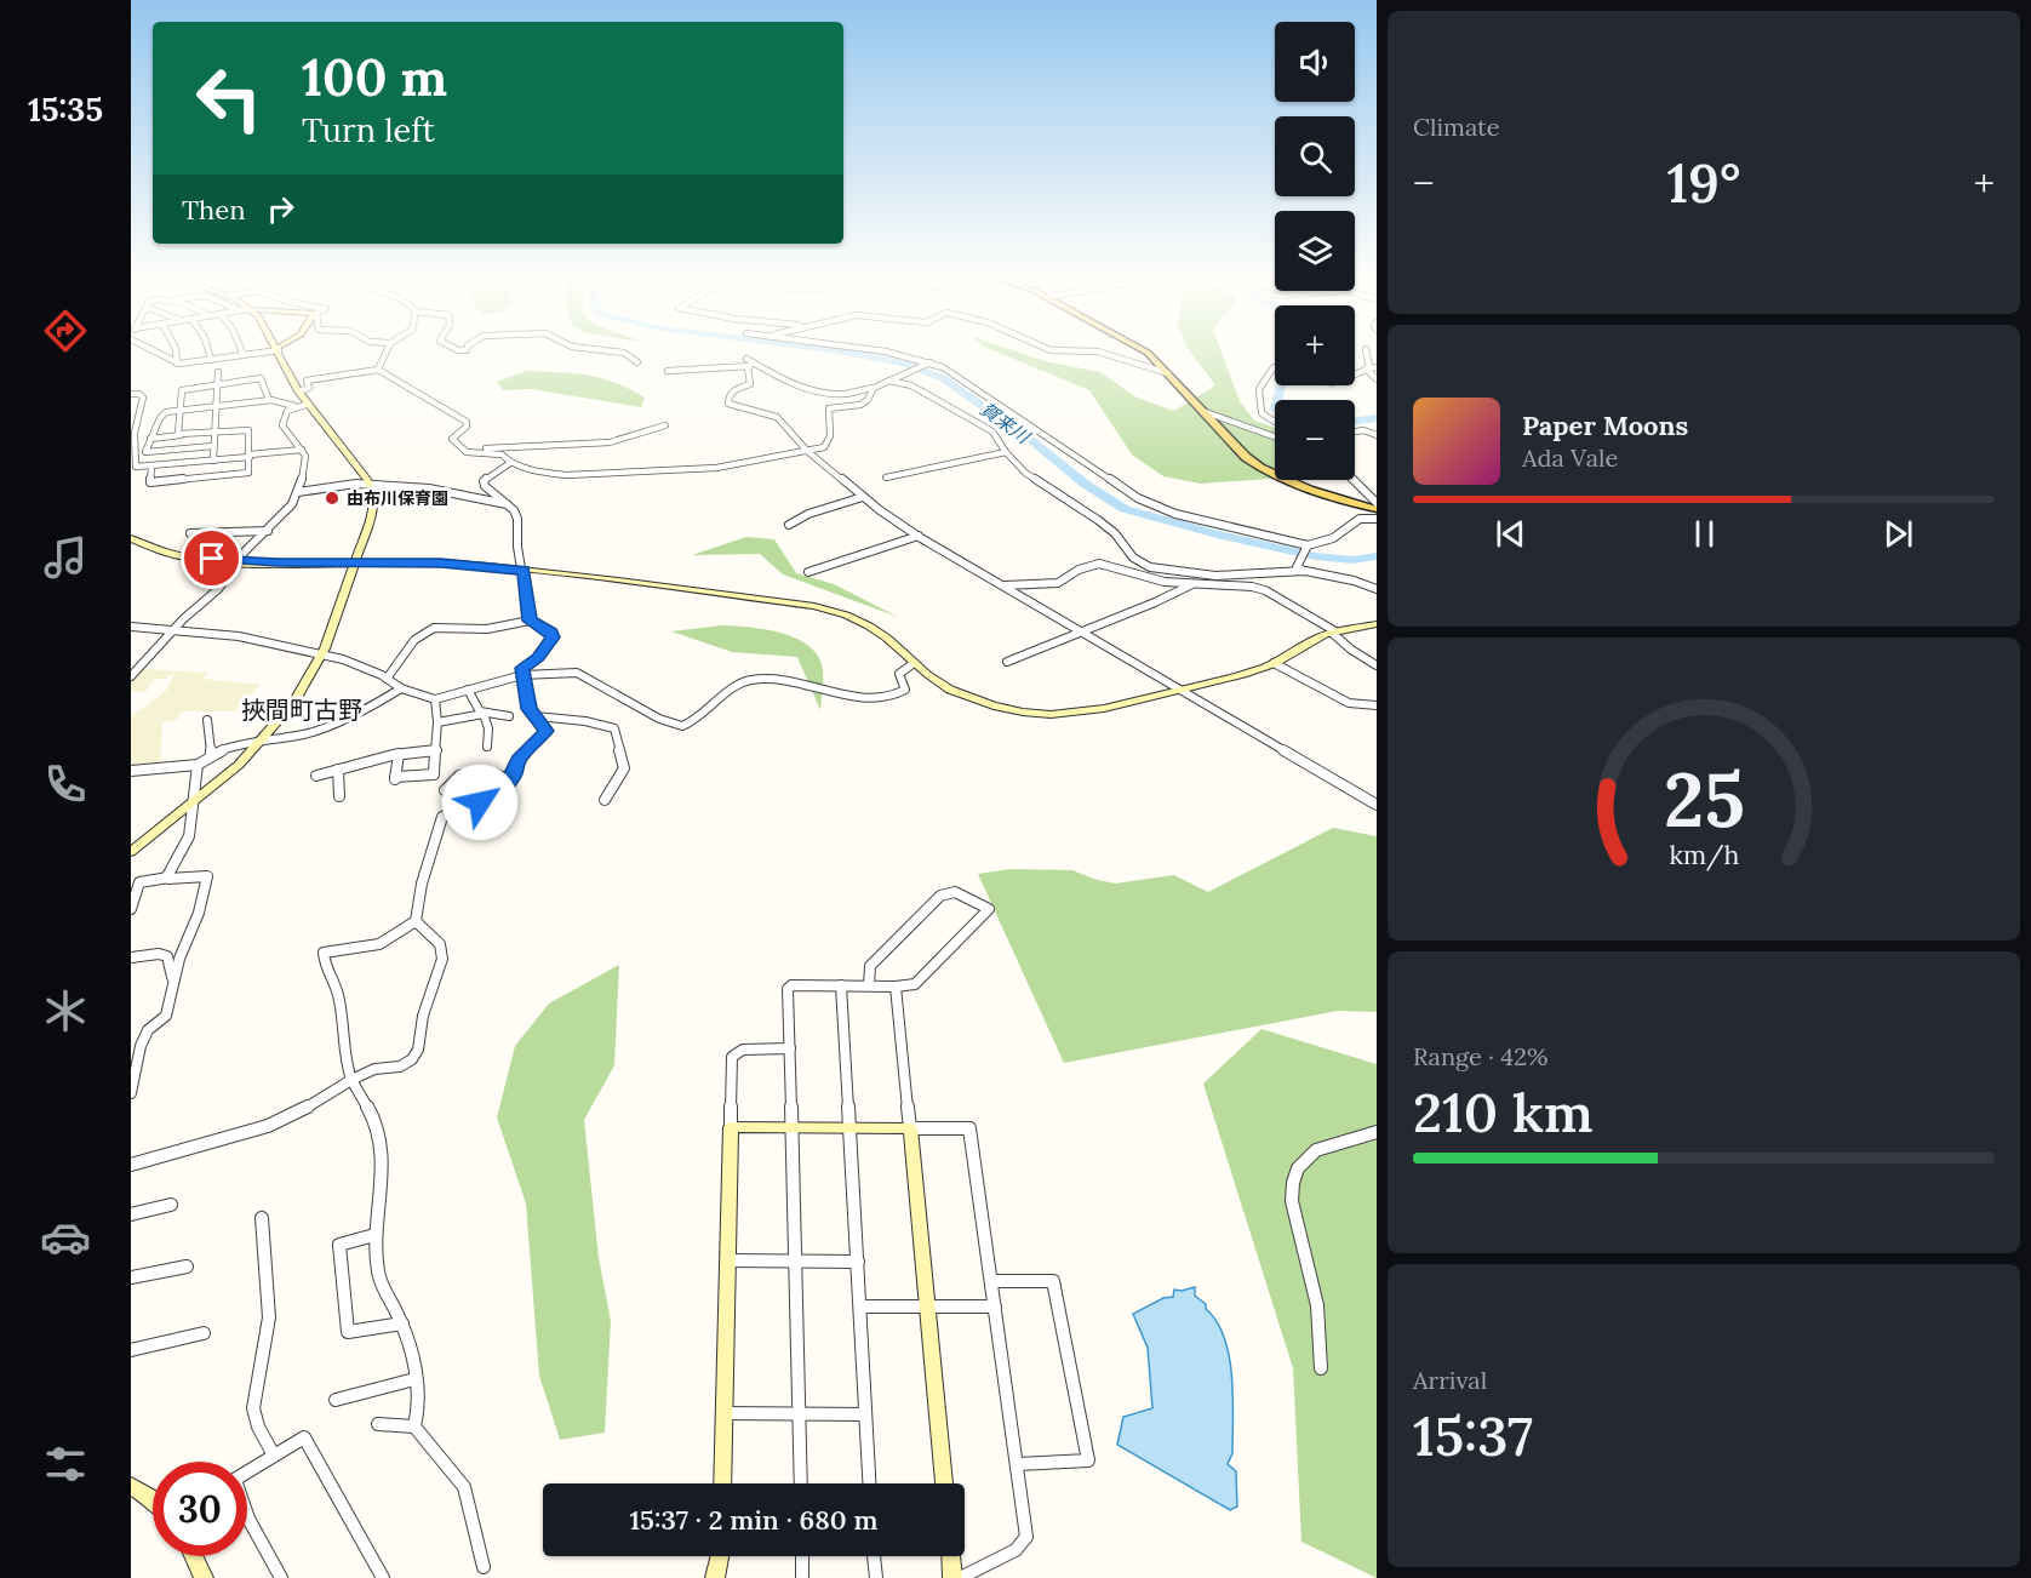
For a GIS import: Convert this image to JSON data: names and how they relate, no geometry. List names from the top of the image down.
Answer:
{
  "districts": ["挾間町古野"],
  "water": ["賀来川"],
  "places": ["由布川保育園"],
  "page": {
    "tabs": "15:35",
    "tile": [
      "Climate",
      ["Range · 42%", "210 km"],
      ["Arrival", "15:37"]
    ],
    "map_buttons": ["+", "−"],
    "turn": ["100 m", "Turn left"],
    "heat": ["−", "19°", "+"],
    "then": "Then",
    "song": ["Paper Moons", "Ada Vale"],
    "limit": "30",
    "trip": "15:37 · 2 min · 680 m",
    "gauge": ["25", "km/h"]
  }
}
